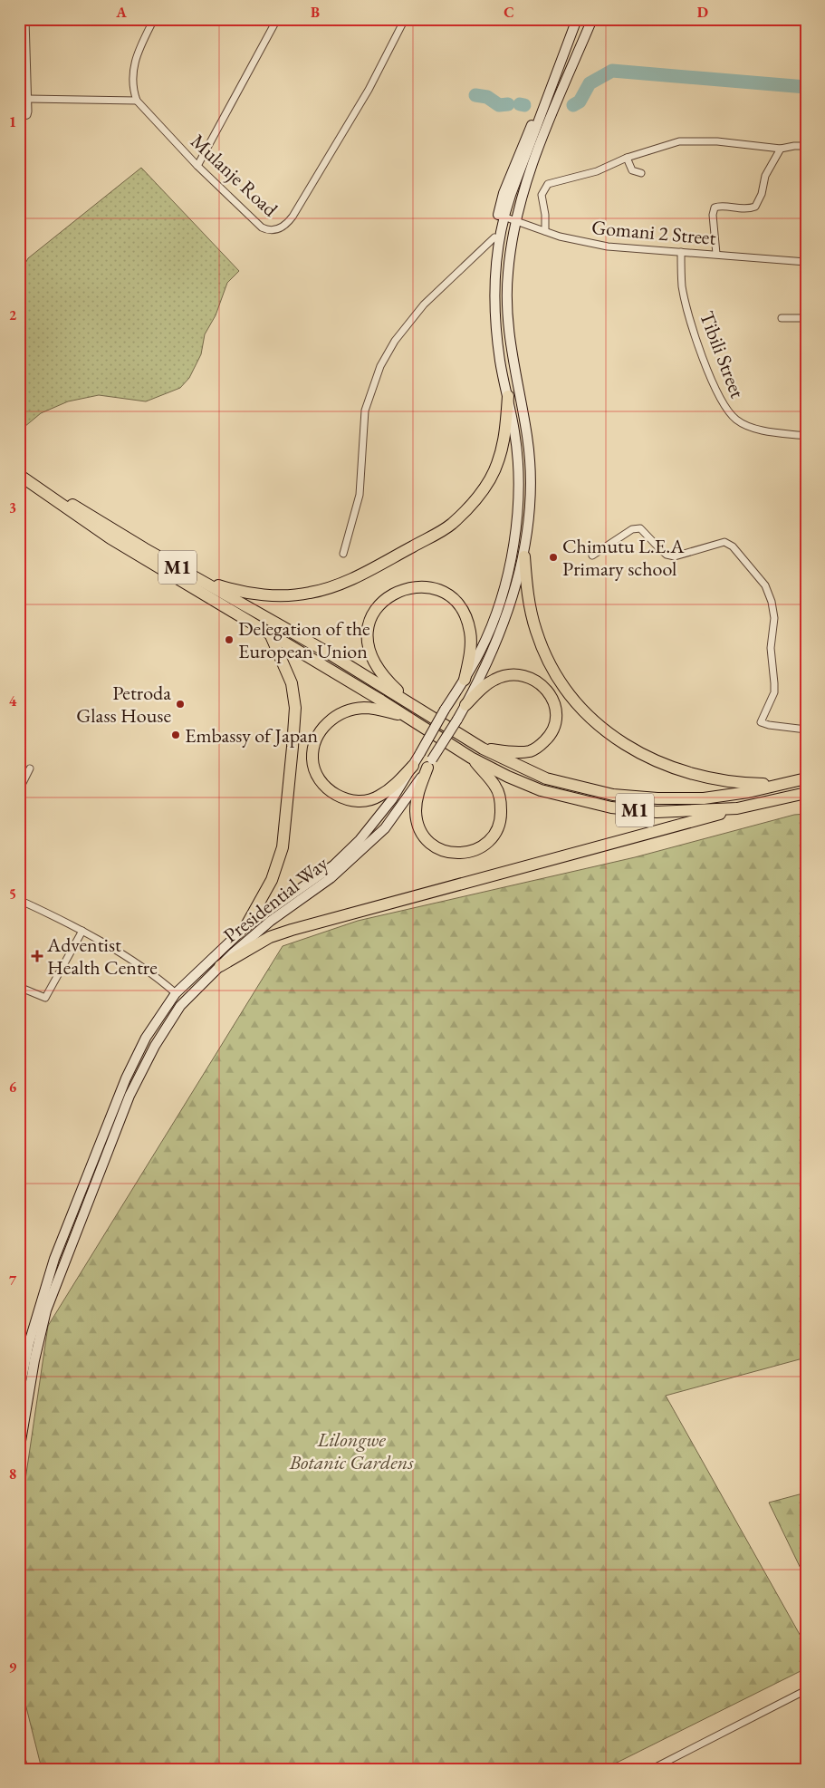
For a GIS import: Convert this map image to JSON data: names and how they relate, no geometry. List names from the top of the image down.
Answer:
{
  "streets": {
    "highway": ["M1"],
    "main road": ["Presidential Way"],
    "street": ["Mulanje Road", "Gomani 2 Street", "Tibili Street"]
  },
  "crossings": [
    ["Gomani 2 Street", "Tibili Street"],
    ["Gomani 2 Street", "Presidential Way"]
  ],
  "parks": ["Lilongwe Botanic Gardens"],
  "places": {
    "other": [
      "Chimutu L.E.A Primary school",
      "Delegation of the European Union",
      "Petroda Glass House",
      "Embassy of Japan"
    ],
    "health": ["Adventist Health Centre"]
  },
  "grid": {
    "columns": [
      "A",
      "B",
      "C",
      "D"
    ],
    "rows": [
      "1",
      "2",
      "3",
      "4",
      "5",
      "6",
      "7",
      "8",
      "9"
    ]
  }
}
